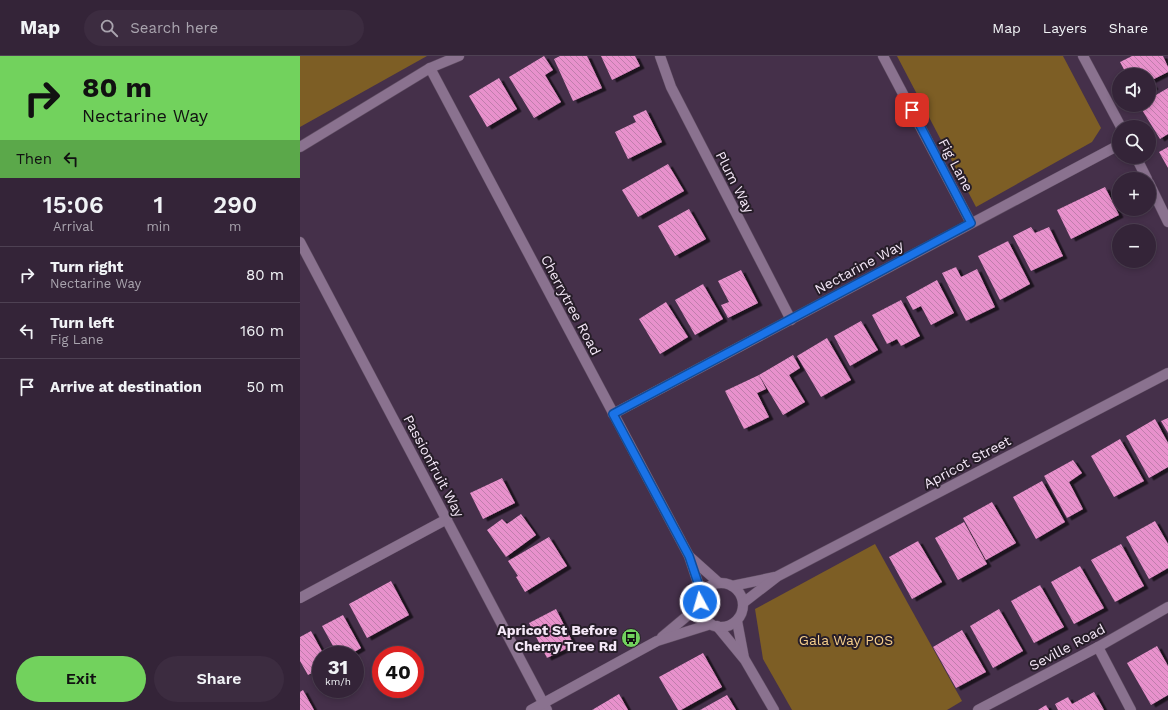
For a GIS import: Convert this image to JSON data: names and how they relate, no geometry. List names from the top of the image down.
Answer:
{
  "streets": {
    "street": [
      "Fig Lane",
      "Plum Way",
      "Nectarine Way",
      "Cherrytree Road",
      "Apricot Street",
      "Passionfruit Way",
      "Seville Road"
    ]
  },
  "crossings": [
    ["Fig Lane", "Nectarine Way"],
    ["Plum Way", "Nectarine Way"],
    ["Nectarine Way", "Cherrytree Road"],
    ["Cherrytree Road", "Apricot Street"]
  ],
  "parks": ["Gala Way POS"],
  "places": {
    "bus stop": ["Apricot St Before Cherry Tree Rd"]
  },
  "page": {
    "header": "Map",
    "search": "Search here",
    "nav": ["Map", "Layers", "Share"],
    "turn": ["80 m", "Nectarine Way"],
    "map_buttons": ["+", "−"],
    "then": "Then",
    "eta": [
      "15:06",
      "Arrival",
      "1",
      "min",
      "290",
      "m"
    ],
    "list": [
      {
        "name": "Turn right",
        "note": "Nectarine Way",
        "value": "80 m"
      },
      {
        "name": "Turn left",
        "note": "Fig Lane",
        "value": "160 m"
      },
      {
        "name": "Arrive at destination",
        "value": "50 m"
      }
    ],
    "speed": "31 km/h",
    "limit": "40",
    "buttons": ["Exit", "Share"]
  }
}
